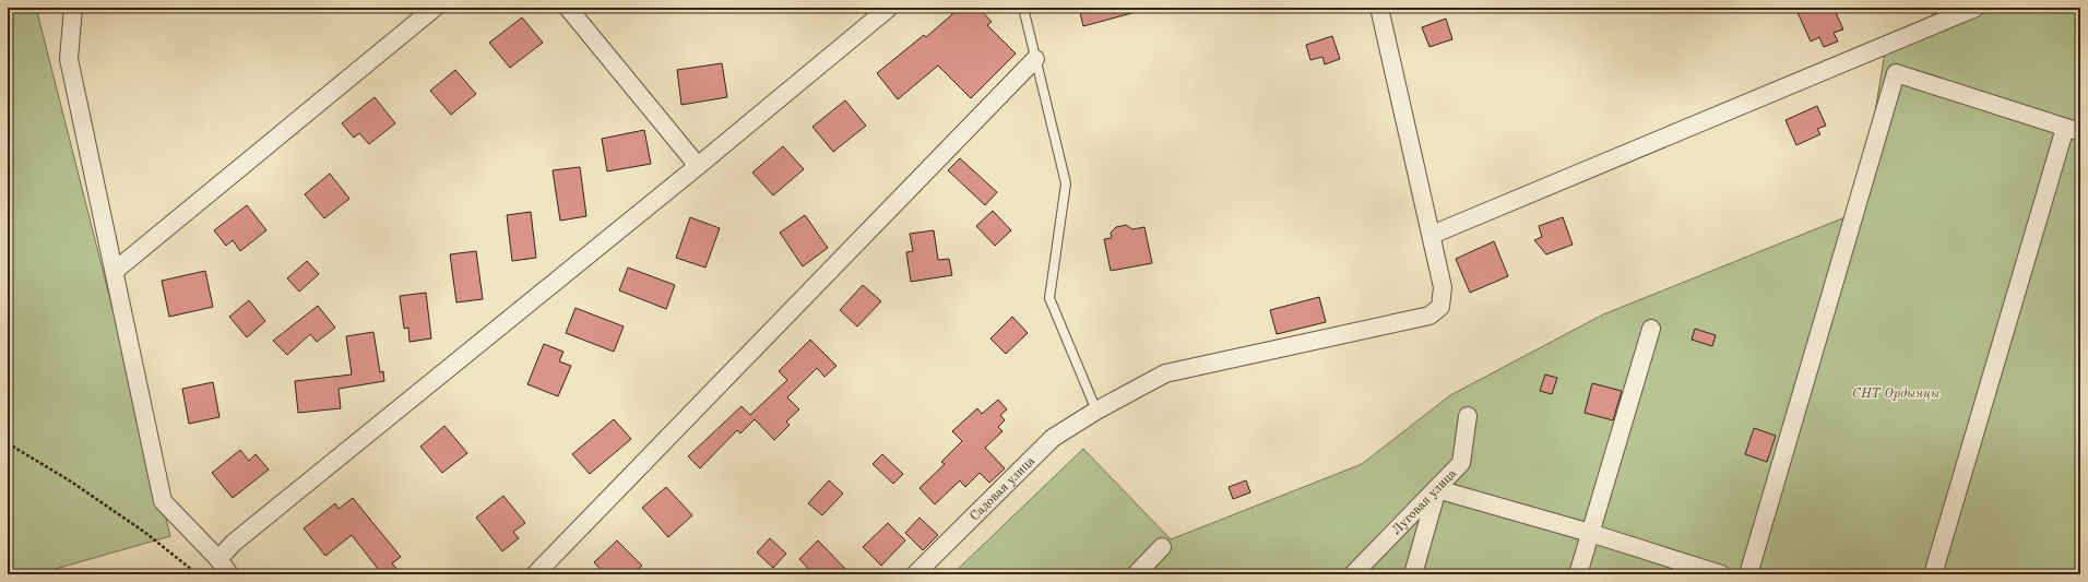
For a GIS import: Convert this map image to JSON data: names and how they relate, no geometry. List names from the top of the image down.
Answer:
{
  "streets": {
    "street": ["Садовая улица", "Луговая улица"]
  },
  "parks": ["СНТ Ордынцы"]
}
